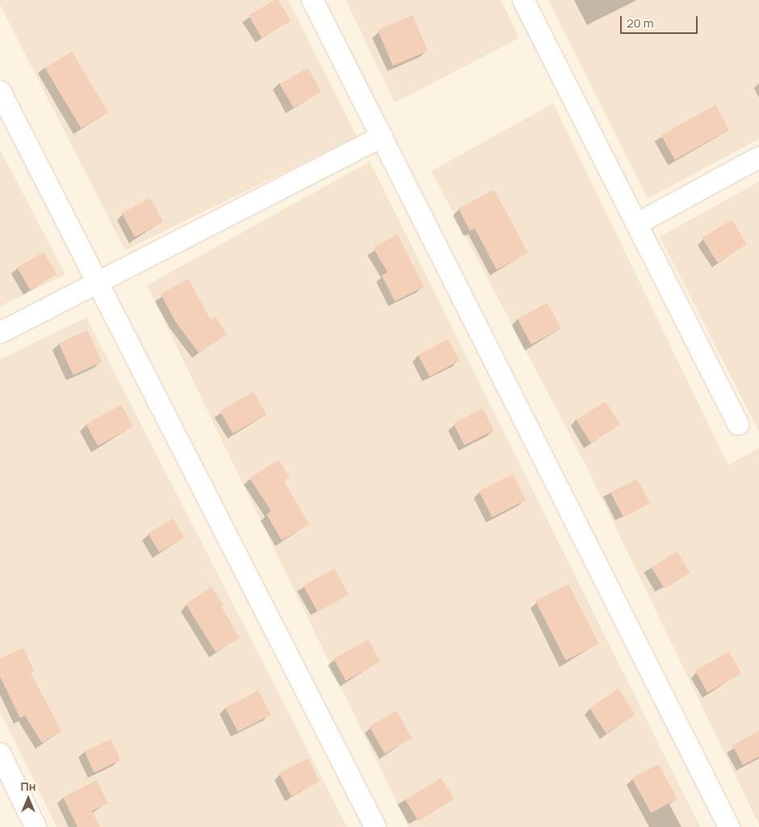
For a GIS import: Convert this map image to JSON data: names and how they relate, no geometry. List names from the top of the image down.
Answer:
{
  "scale_bar": "20 m",
  "north": "top"
}
